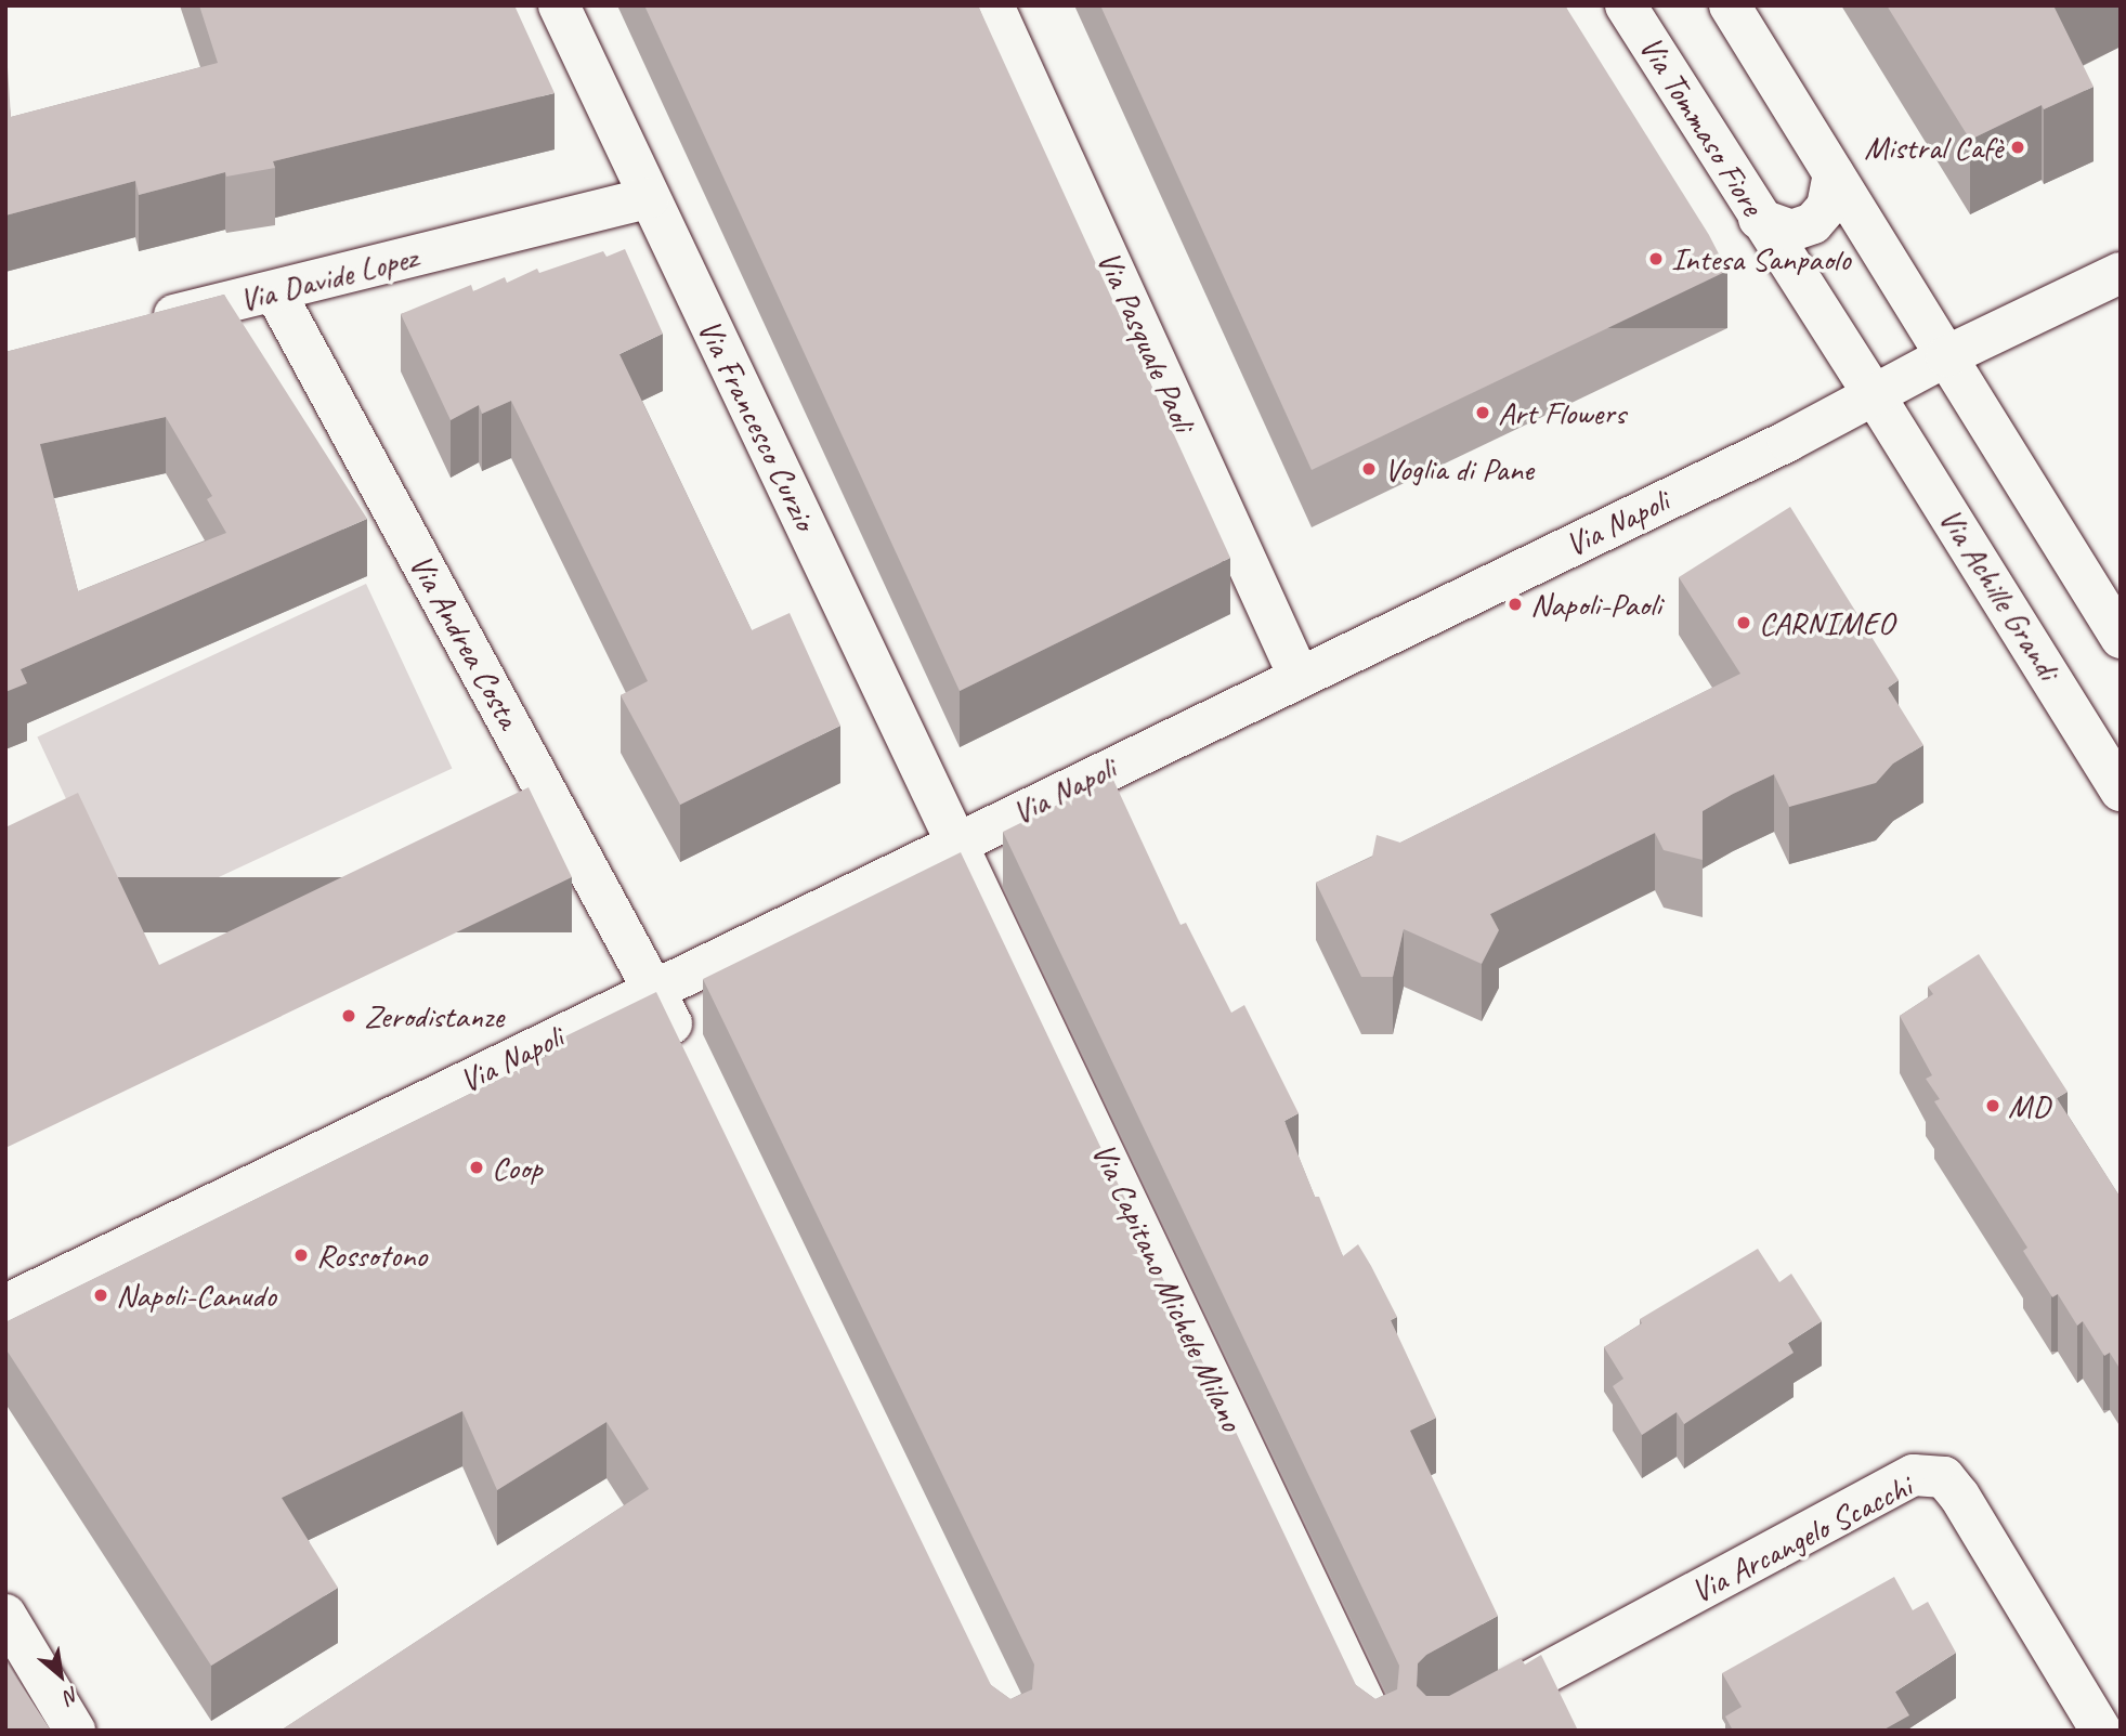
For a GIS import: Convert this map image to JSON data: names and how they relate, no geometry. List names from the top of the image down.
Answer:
{
  "streets": {
    "street": [
      "Via Tommaso Fiore",
      "Via Davide Lopez",
      "Via Pasquale Paoli",
      "Via Francesco Curzio",
      "Via Napoli",
      "Via Achille Grandi",
      "Via Andrea Costa",
      "Via Capitano Michele Milano",
      "Via Arcangelo Scacchi"
    ]
  },
  "crossings": [
    ["Via Tommaso Fiore", "Via Napoli"],
    ["Via Tommaso Fiore", "Via Achille Grandi"],
    ["Via Davide Lopez", "Via Francesco Curzio"],
    ["Via Davide Lopez", "Via Andrea Costa"],
    ["Via Pasquale Paoli", "Via Napoli"],
    ["Via Francesco Curzio", "Via Napoli"],
    ["Via Francesco Curzio", "Via Capitano Michele Milano"],
    ["Via Napoli", "Via Achille Grandi"],
    ["Via Napoli", "Via Andrea Costa"],
    ["Via Napoli", "Via Capitano Michele Milano"]
  ],
  "places": [
    "Mistral Cafè",
    "Intesa Sanpaolo",
    "Art Flowers",
    "Voglia di Pane",
    "Napoli-Paoli",
    "CARNIMEO",
    "Zerodistanze",
    "MD",
    "Coop",
    "Rossotono",
    "Napoli-Canudo"
  ],
  "north": "bottom right"
}
